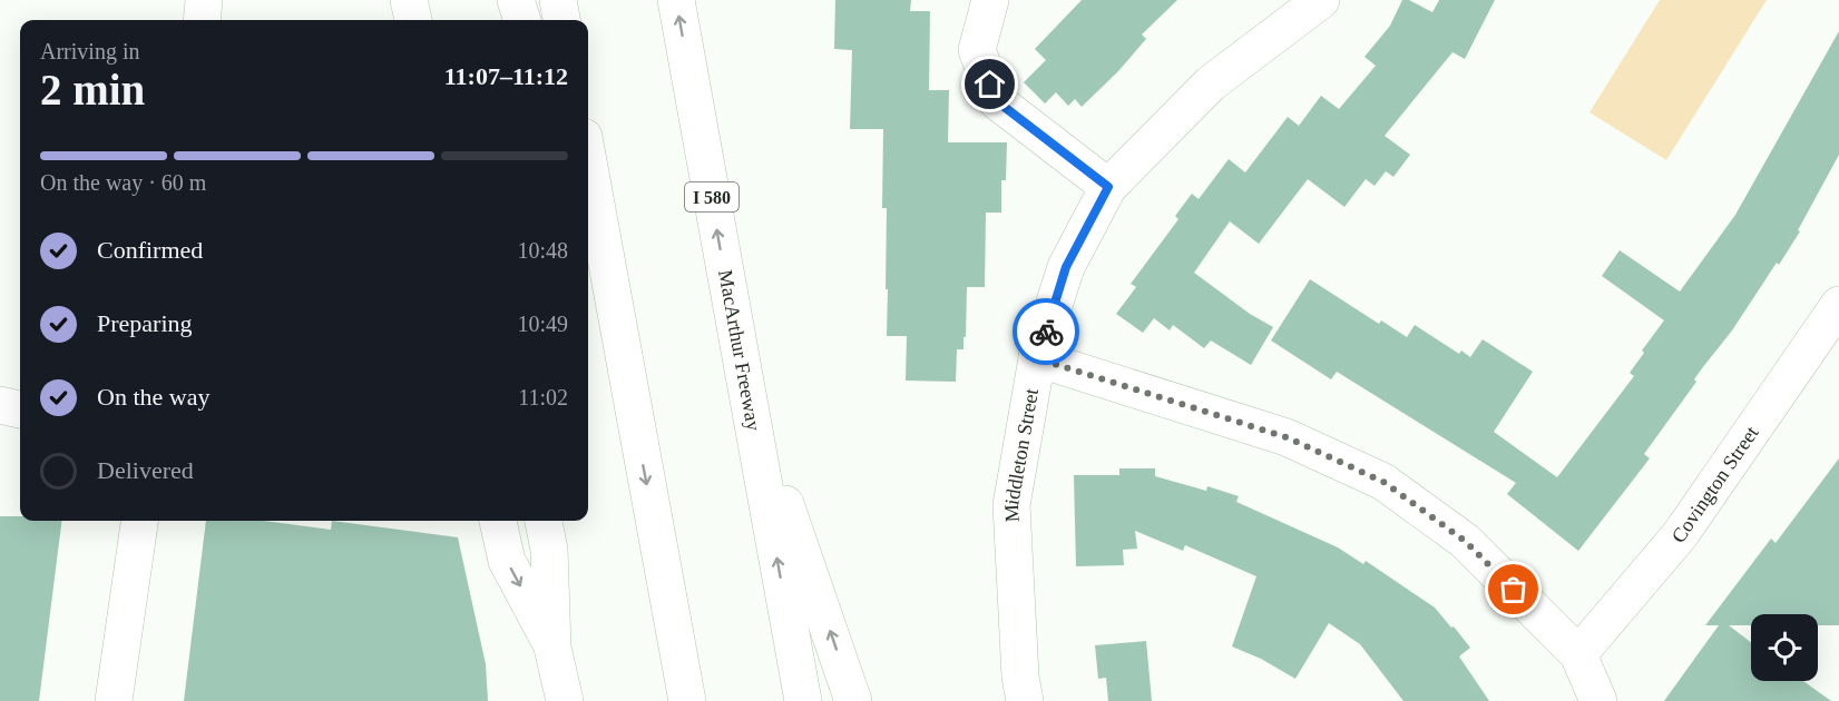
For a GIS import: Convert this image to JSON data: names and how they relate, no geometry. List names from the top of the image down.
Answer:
{
  "streets": {
    "main road": [
      "I 580",
      "MacArthur Freeway",
      "Middleton Street",
      "Covington Street"
    ]
  },
  "page": {
    "heading": ["2 min", "Arriving in", "11:07–11:12"],
    "bar": "On the way · 60 m",
    "list": [
      ["Confirmed", "10:48"],
      ["Preparing", "10:49"],
      ["On the way", "11:02"],
      "Delivered"
    ]
  }
}
